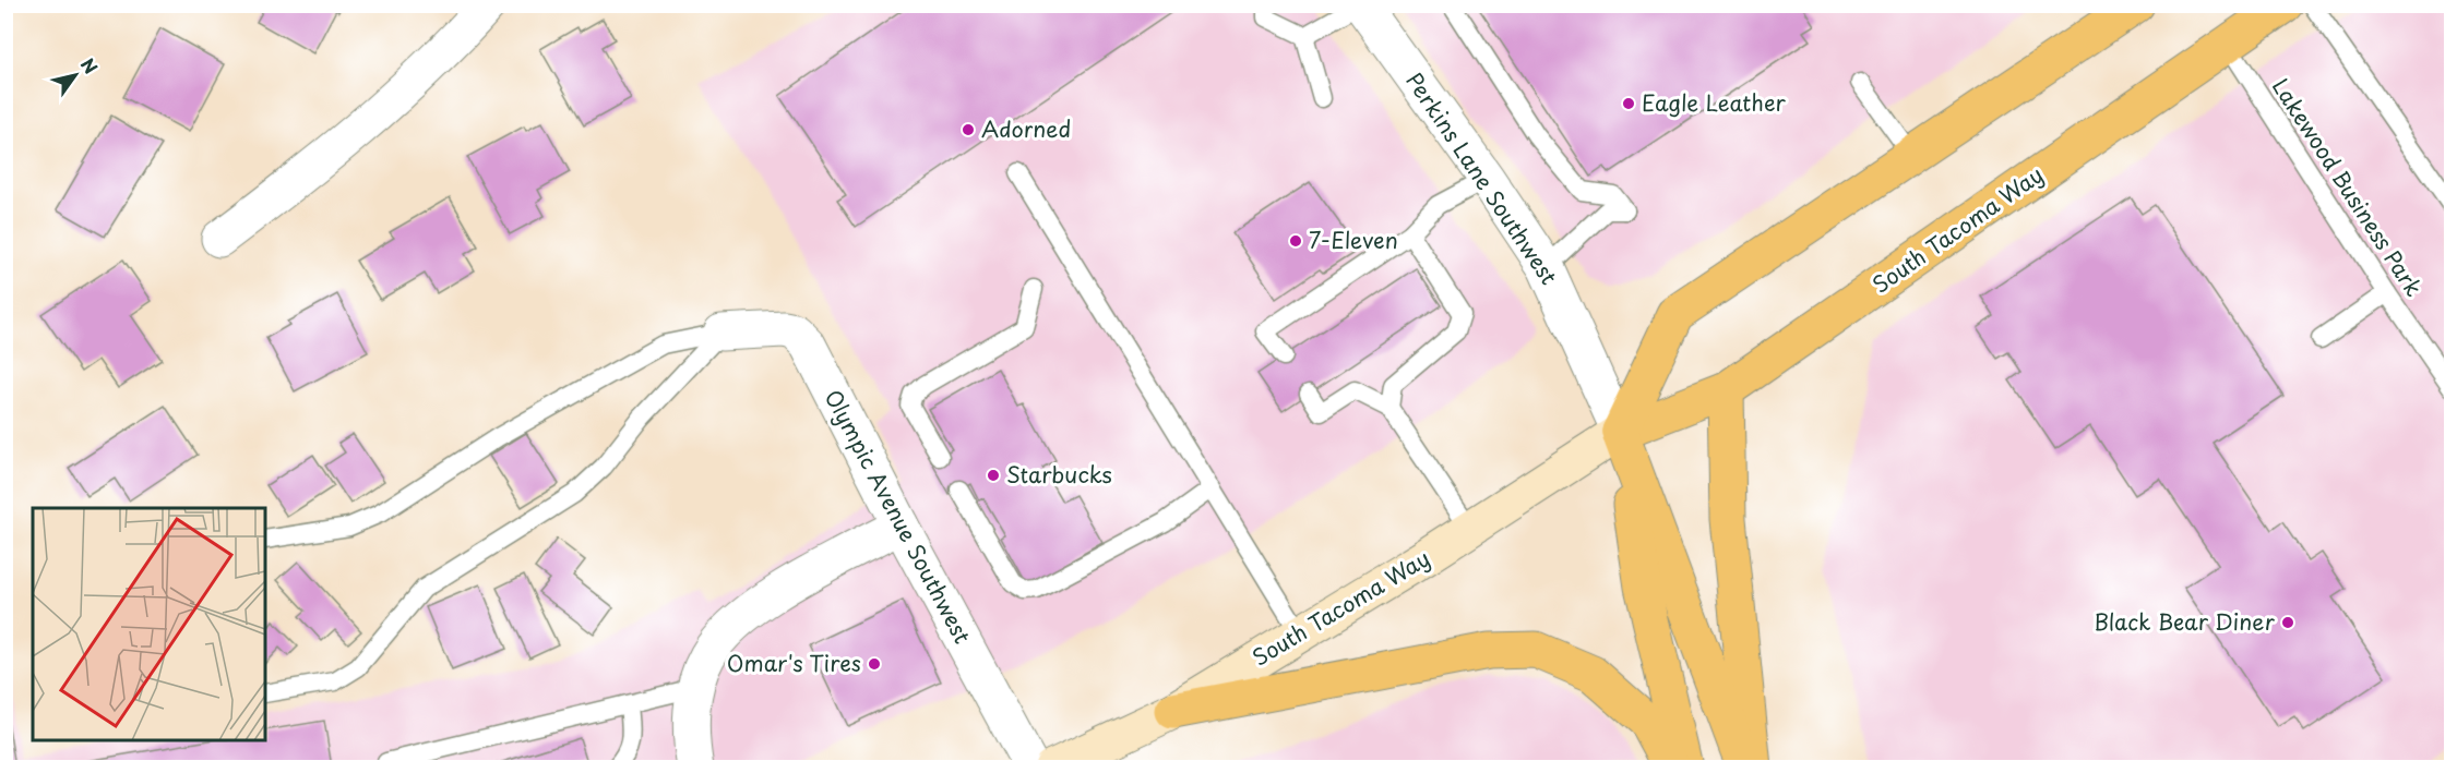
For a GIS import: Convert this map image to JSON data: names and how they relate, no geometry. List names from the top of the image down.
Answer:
{
  "streets": {
    "main road": ["South Tacoma Way"],
    "street": ["Perkins Lane Southwest", "Olympic Avenue Southwest"],
    "lane": ["Lakewood Business Park"]
  },
  "crossings": [
    ["Perkins Lane Southwest", "South Tacoma Way"],
    ["Lakewood Business Park", "South Tacoma Way"]
  ],
  "places": [
    "Eagle Leather",
    "Adorned",
    "7-Eleven",
    "Starbucks",
    "Black Bear Diner",
    "Omar's Tires"
  ],
  "north": "top right"
}
